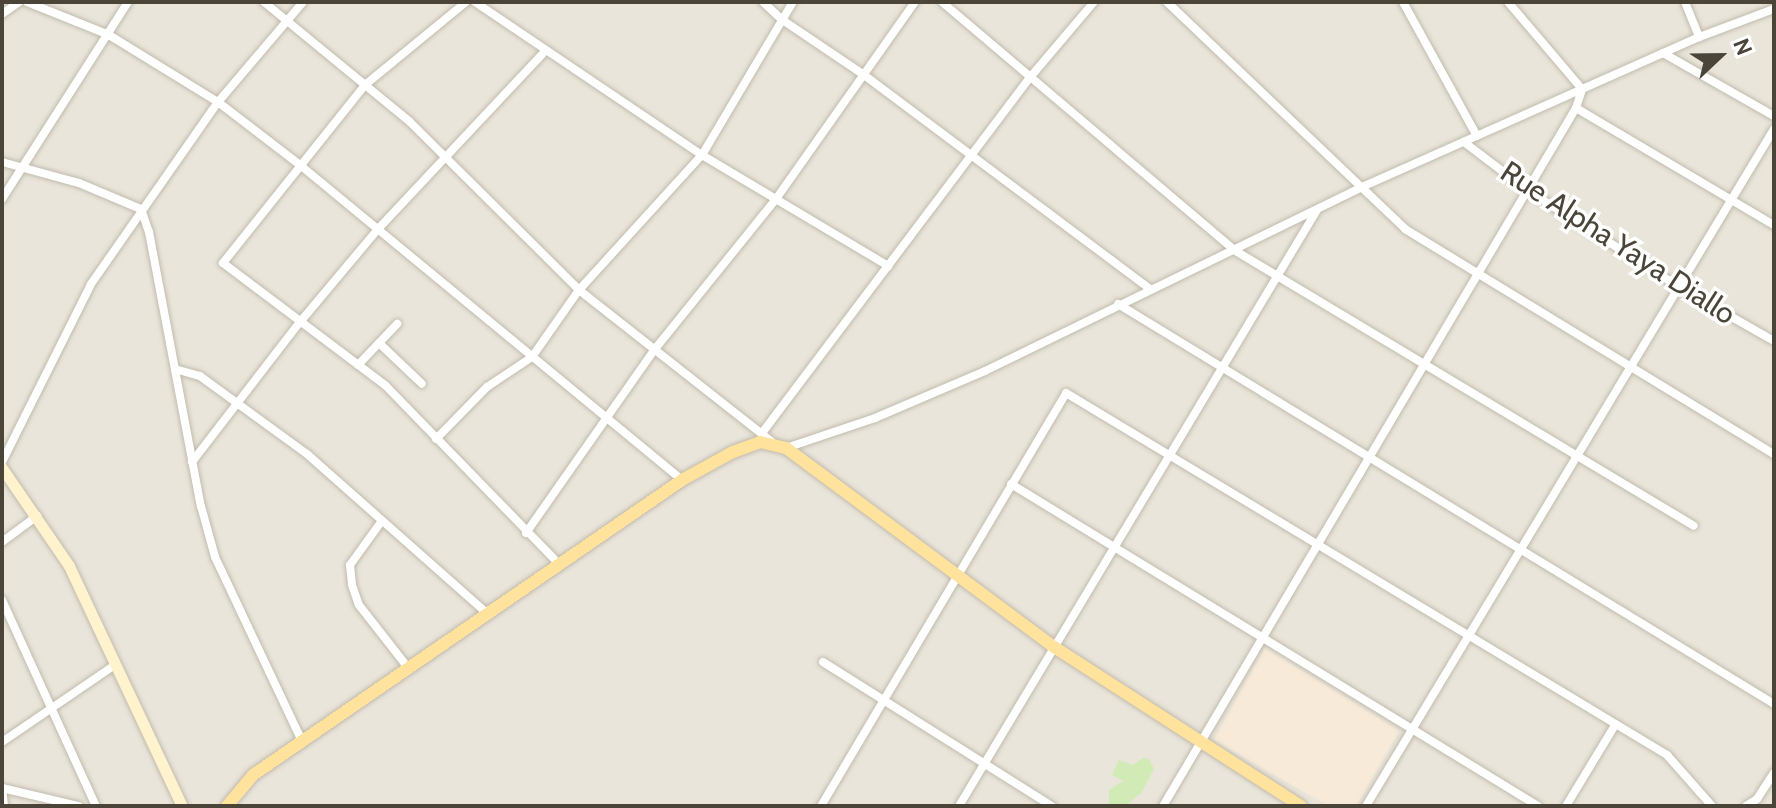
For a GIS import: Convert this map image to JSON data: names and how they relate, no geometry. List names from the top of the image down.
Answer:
{
  "streets": {
    "street": ["Rue Alpha Yaya Diallo"]
  },
  "north": "right"
}
